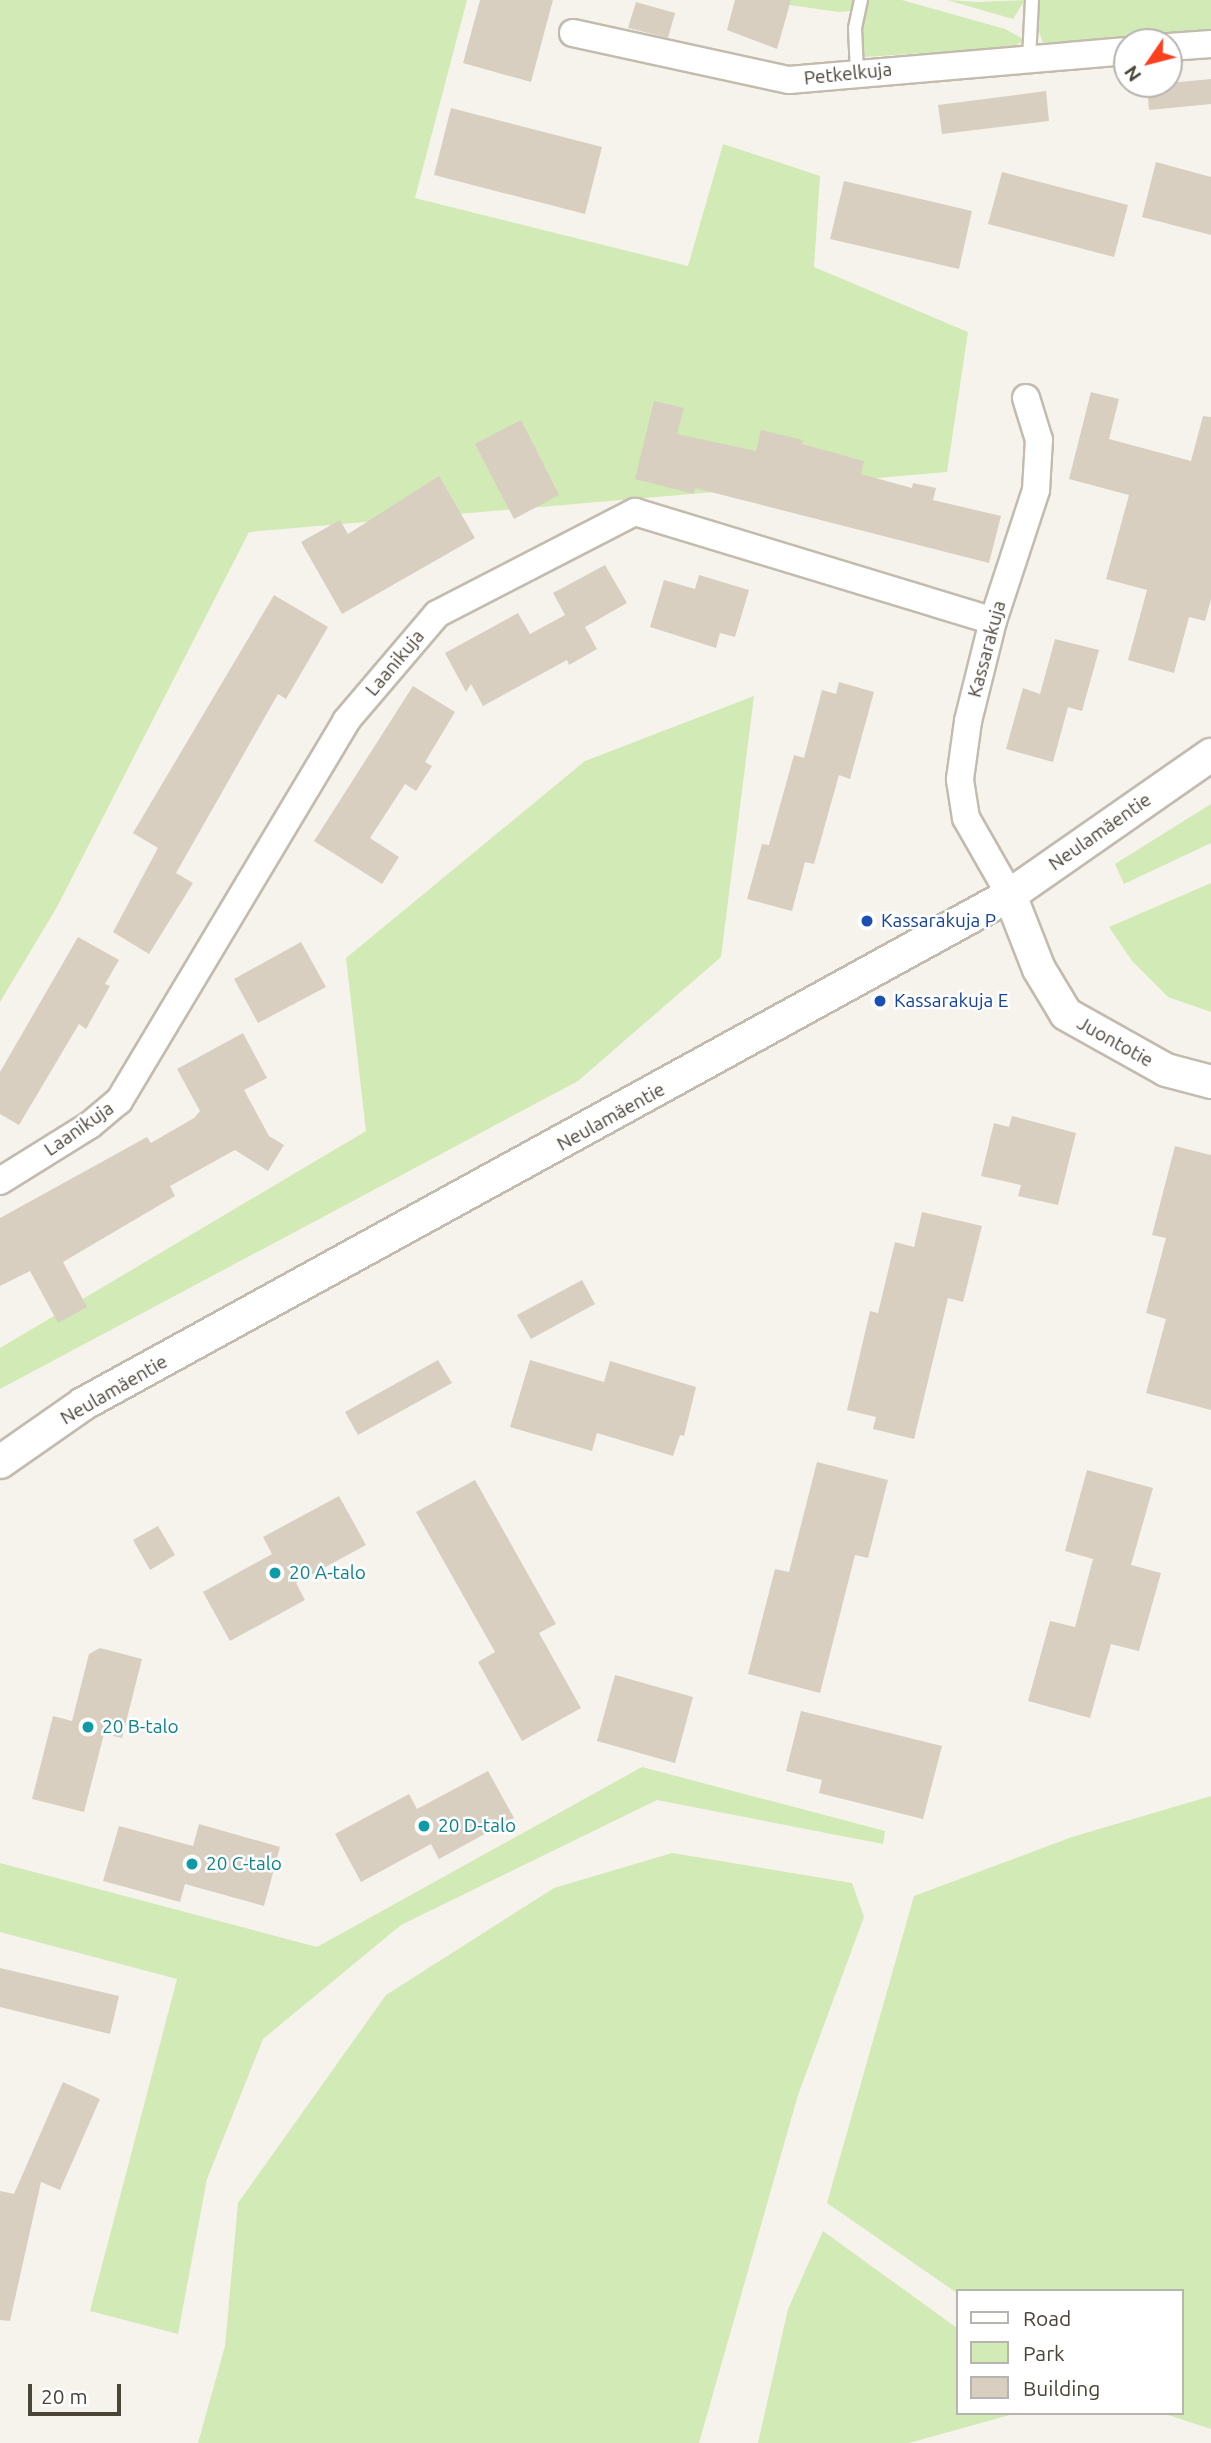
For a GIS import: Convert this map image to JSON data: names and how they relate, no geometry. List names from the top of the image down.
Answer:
{
  "streets": {
    "street": [
      "Petkelkuja",
      "Kassarakuja",
      "Laanikuja",
      "Neulamäentie",
      "Juontotie"
    ]
  },
  "crossings": [
    ["Kassarakuja", "Laanikuja"],
    ["Kassarakuja", "Neulamäentie"],
    ["Kassarakuja", "Juontotie"],
    ["Neulamäentie", "Juontotie"]
  ],
  "places": [
    "Kassarakuja P",
    "Kassarakuja E",
    "20 A-talo",
    "20 B-talo",
    "20 D-talo",
    "20 C-talo"
  ],
  "legend": ["Road", "Park", "Building"],
  "scale_bar": "20 m",
  "north": "bottom left"
}
